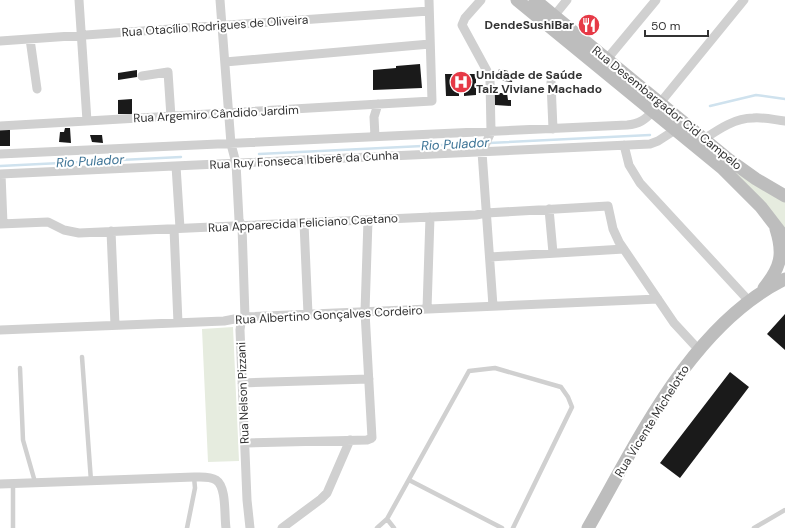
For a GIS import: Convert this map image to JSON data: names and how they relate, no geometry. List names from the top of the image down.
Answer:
{
  "streets": {
    "main road": ["Rua Desembargador Cid Campelo", "Rua Vicente Michelotto"],
    "street": [
      "Rua Otacílio Rodrigues de Oliveira",
      "Rua Argemiro Cândido Jardim",
      "Rua Ruy Fonseca Itiberê da Cunha",
      "Rua Apparecida Feliciano Caetano",
      "Rua Albertino Gonçalves Cordeiro",
      "Rua Nelson Pizzani"
    ]
  },
  "crossings": [
    ["Rua Otacílio Rodrigues de Oliveira", "Rua Nelson Pizzani"],
    ["Rua Desembargador Cid Campelo", "Rua Ruy Fonseca Itiberê da Cunha"],
    ["Rua Argemiro Cândido Jardim", "Rua Nelson Pizzani"],
    ["Rua Ruy Fonseca Itiberê da Cunha", "Rua Nelson Pizzani"],
    ["Rua Apparecida Feliciano Caetano", "Rua Nelson Pizzani"],
    ["Rua Albertino Gonçalves Cordeiro", "Rua Nelson Pizzani"]
  ],
  "water": ["Rio Pulador"],
  "places": {
    "restaurant": ["DendeSushiBar"],
    "hospital": ["Unidade de Saúde Taiz Viviane Machado"]
  },
  "scale_bar": "50 m"
}
